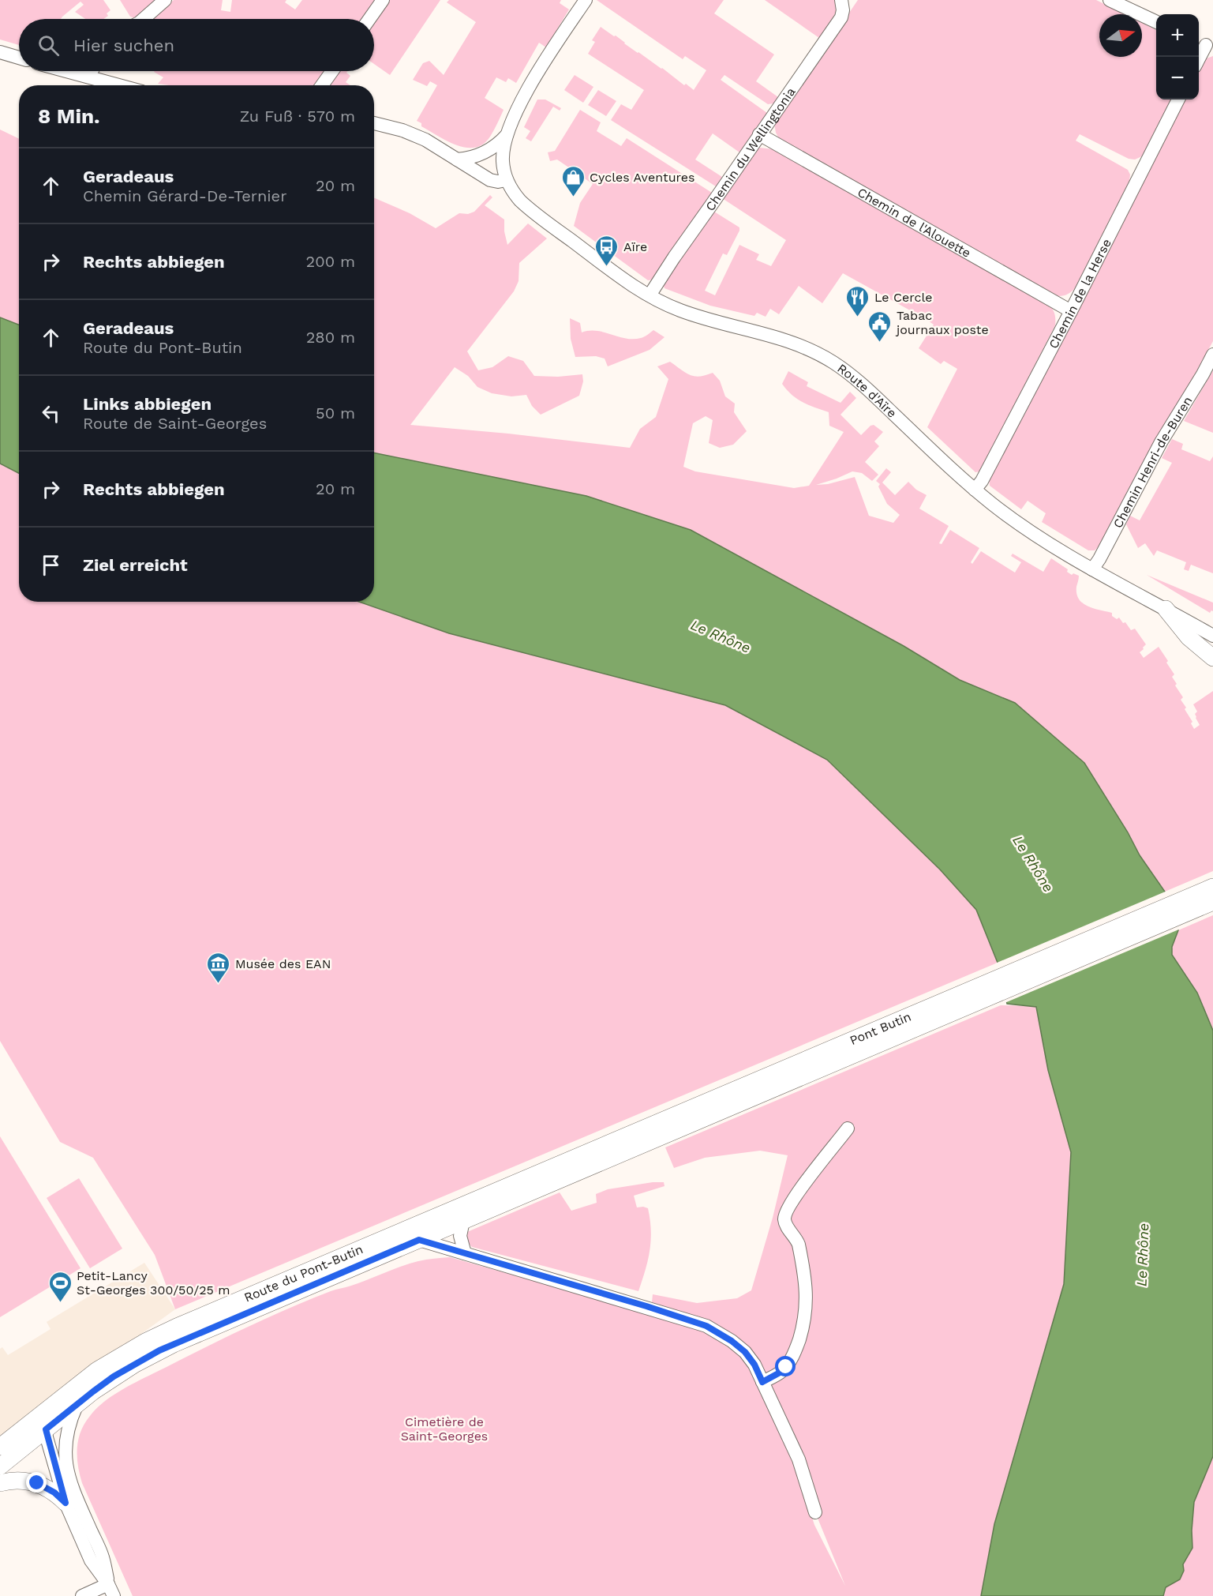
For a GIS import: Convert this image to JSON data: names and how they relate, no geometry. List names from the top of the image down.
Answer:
{
  "streets": {
    "main road": ["Pont Butin", "Route du Pont-Butin"],
    "street": [
      "Chemin du Wellingtonia",
      "Chemin de l'Alouette",
      "Chemin de la Herse",
      "Route d'Aïre",
      "Chemin Henri-de-Buren"
    ]
  },
  "crossings": [
    ["Chemin du Wellingtonia", "Chemin de l'Alouette"],
    ["Chemin du Wellingtonia", "Route d'Aïre"],
    ["Chemin de l'Alouette", "Chemin de la Herse"],
    ["Chemin de la Herse", "Route d'Aïre"],
    ["Route d'Aïre", "Chemin Henri-de-Buren"],
    ["Pont Butin", "Route du Pont-Butin"]
  ],
  "water": ["Le Rhône"],
  "parks": ["Cimetière de Saint-Georges"],
  "places": {
    "shop": ["Cycles Aventures"],
    "bus stop": ["Aïre"],
    "restaurant": ["Le Cercle"],
    "public building": ["Tabac journaux poste"],
    "museum": ["Musée des EAN"],
    "sports": ["Petit-Lancy St-Georges 300/50/25 m"]
  },
  "north": "right",
  "page": {
    "map_buttons": ["+", "−"],
    "search": "Hier suchen",
    "heading": ["8 Min.", "Zu Fuß · 570 m"],
    "list": [
      ["Geradeaus", "Chemin Gérard-De-Ternier", "20 m"],
      ["Rechts abbiegen", "200 m"],
      ["Geradeaus", "Route du Pont-Butin", "280 m"],
      ["Links abbiegen", "Route de Saint-Georges", "50 m"],
      ["Rechts abbiegen", "20 m"],
      "Ziel erreicht"
    ]
  }
}
